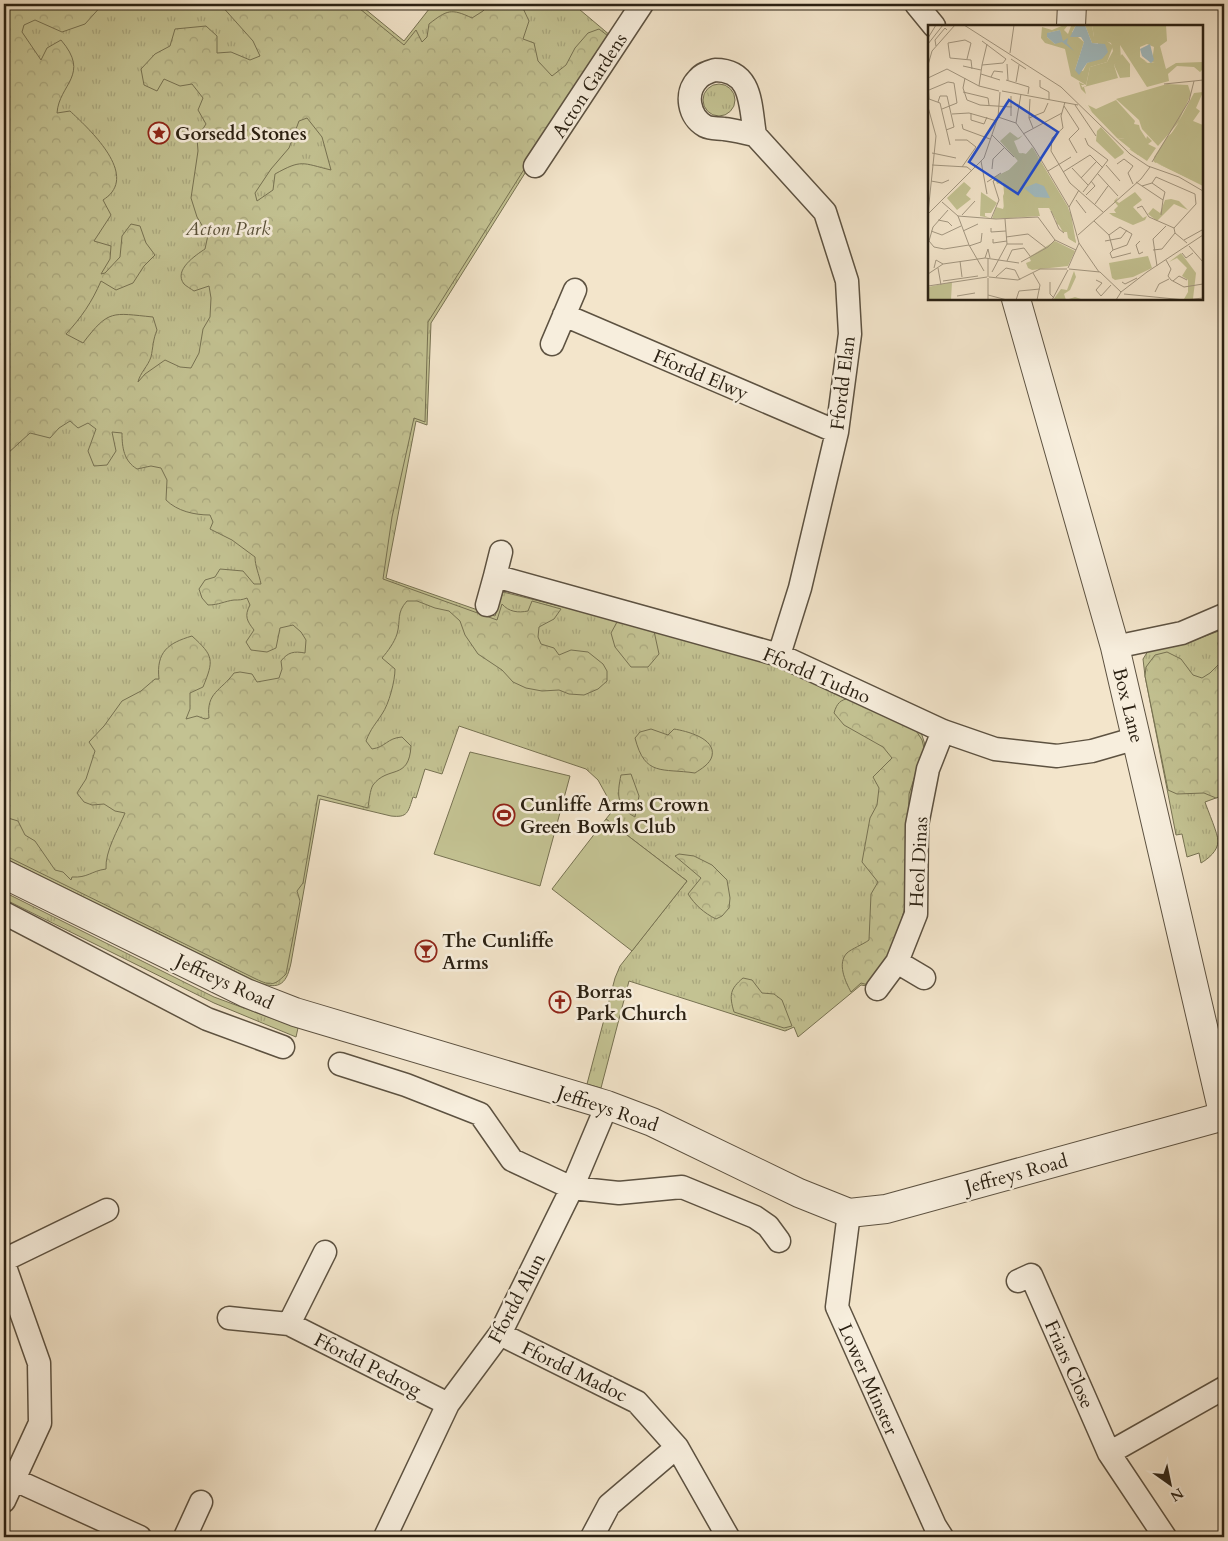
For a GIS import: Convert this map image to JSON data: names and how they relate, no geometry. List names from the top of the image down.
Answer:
{
  "streets": {
    "street": [
      "Acton Gardens",
      "Ffordd Elwy",
      "Ffordd Elan",
      "Ffordd Tudno",
      "Box Lane",
      "Heol Dinas",
      "Jeffreys Road",
      "Ffordd Alun",
      "Ffordd Pedrog",
      "Friars Close",
      "Ffordd Madoc",
      "Lower Minster"
    ]
  },
  "crossings": [
    ["Ffordd Elwy", "Ffordd Elan"],
    ["Ffordd Elan", "Ffordd Tudno"],
    ["Ffordd Tudno", "Box Lane"],
    ["Ffordd Tudno", "Heol Dinas"],
    ["Box Lane", "Jeffreys Road"],
    ["Jeffreys Road", "Ffordd Alun"],
    ["Jeffreys Road", "Lower Minster"],
    ["Ffordd Alun", "Ffordd Pedrog"],
    ["Ffordd Alun", "Ffordd Madoc"]
  ],
  "parks": ["Acton Park"],
  "places": {
    "place": ["Gorsedd Stones"],
    "sports": ["Cunliffe Arms Crown Green Bowls Club"],
    "bar": ["The Cunliffe Arms"],
    "church": ["Borras Park Church"]
  },
  "north": "bottom right"
}
